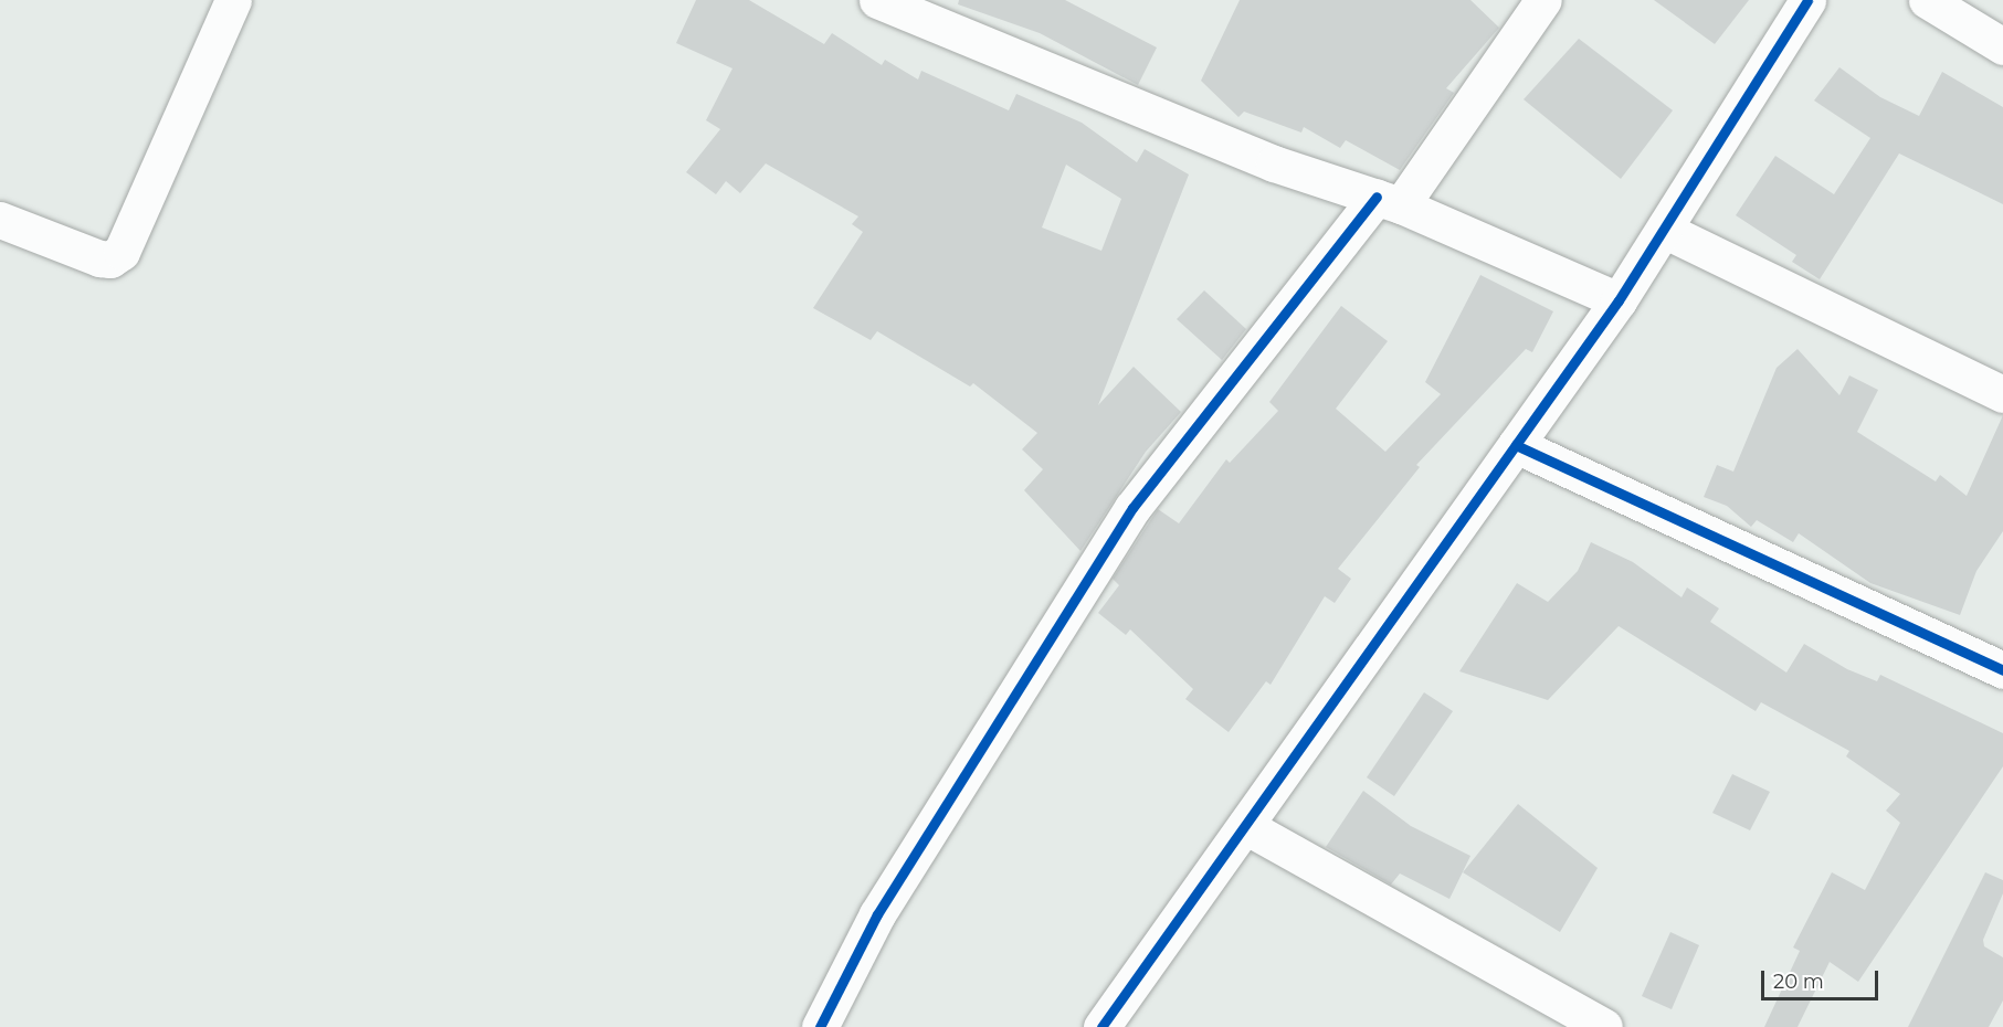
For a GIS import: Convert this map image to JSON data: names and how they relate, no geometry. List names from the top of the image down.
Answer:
{
  "scale_bar": "20 m"
}
